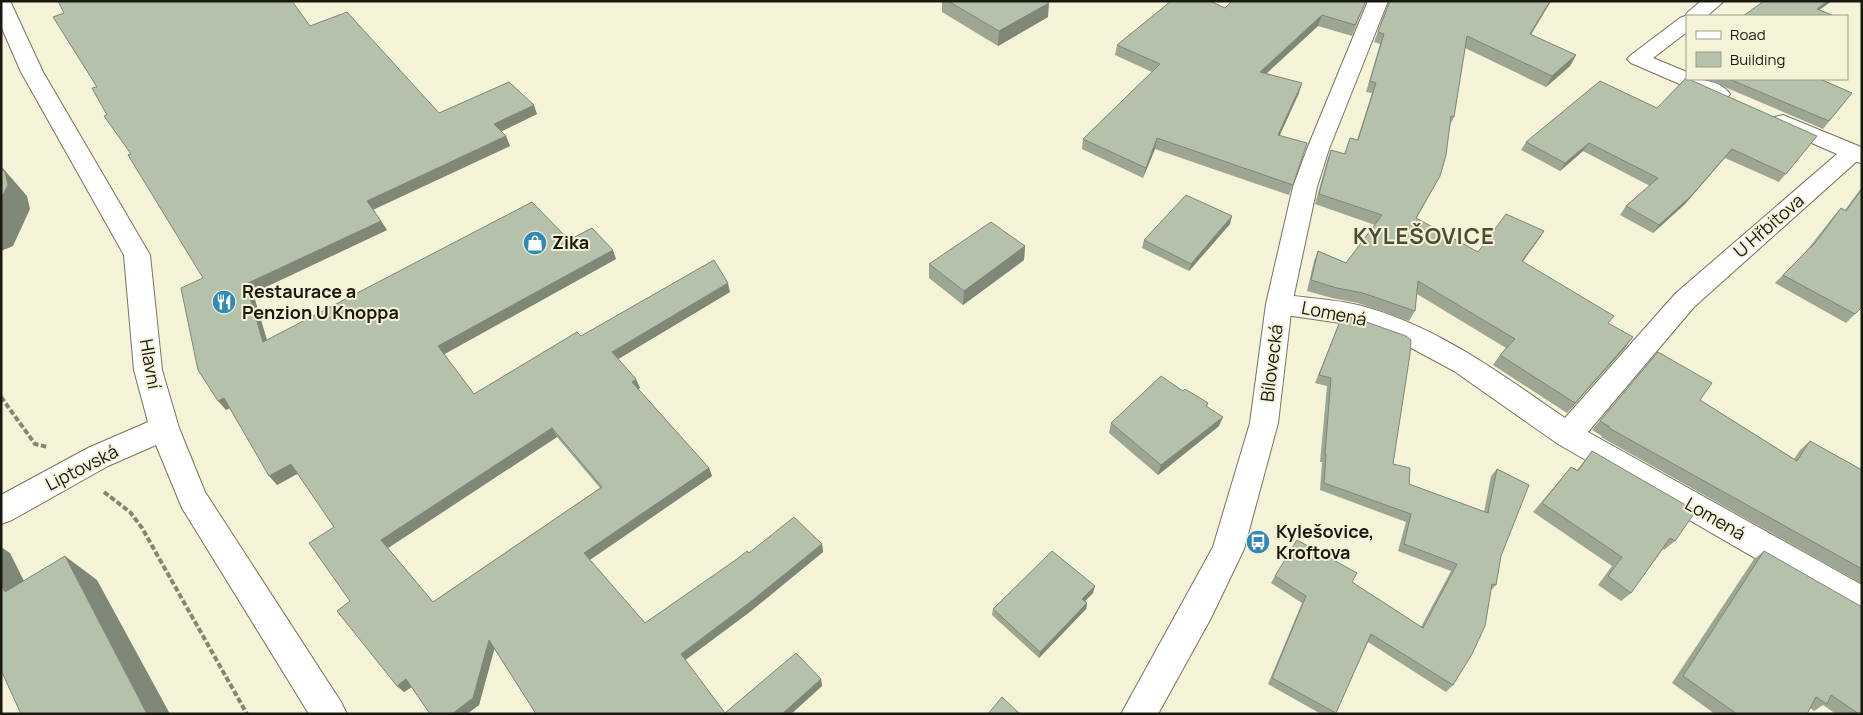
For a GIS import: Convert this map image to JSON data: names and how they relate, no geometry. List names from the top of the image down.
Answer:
{
  "streets": {
    "street": [
      "U Hřbitova",
      "Lomená",
      "Bílovecká",
      "Hlavní",
      "Liptovská"
    ]
  },
  "crossings": [
    ["U Hřbitova", "Lomená"],
    ["Lomená", "Bílovecká"],
    ["Hlavní", "Liptovská"]
  ],
  "districts": ["KYLEŠOVICE"],
  "places": {
    "shop": ["Zika"],
    "restaurant": ["Restaurace a Penzion U Knoppa"],
    "bus stop": ["Kylešovice, Kroftova"]
  },
  "legend": ["Road", "Building"]
}
